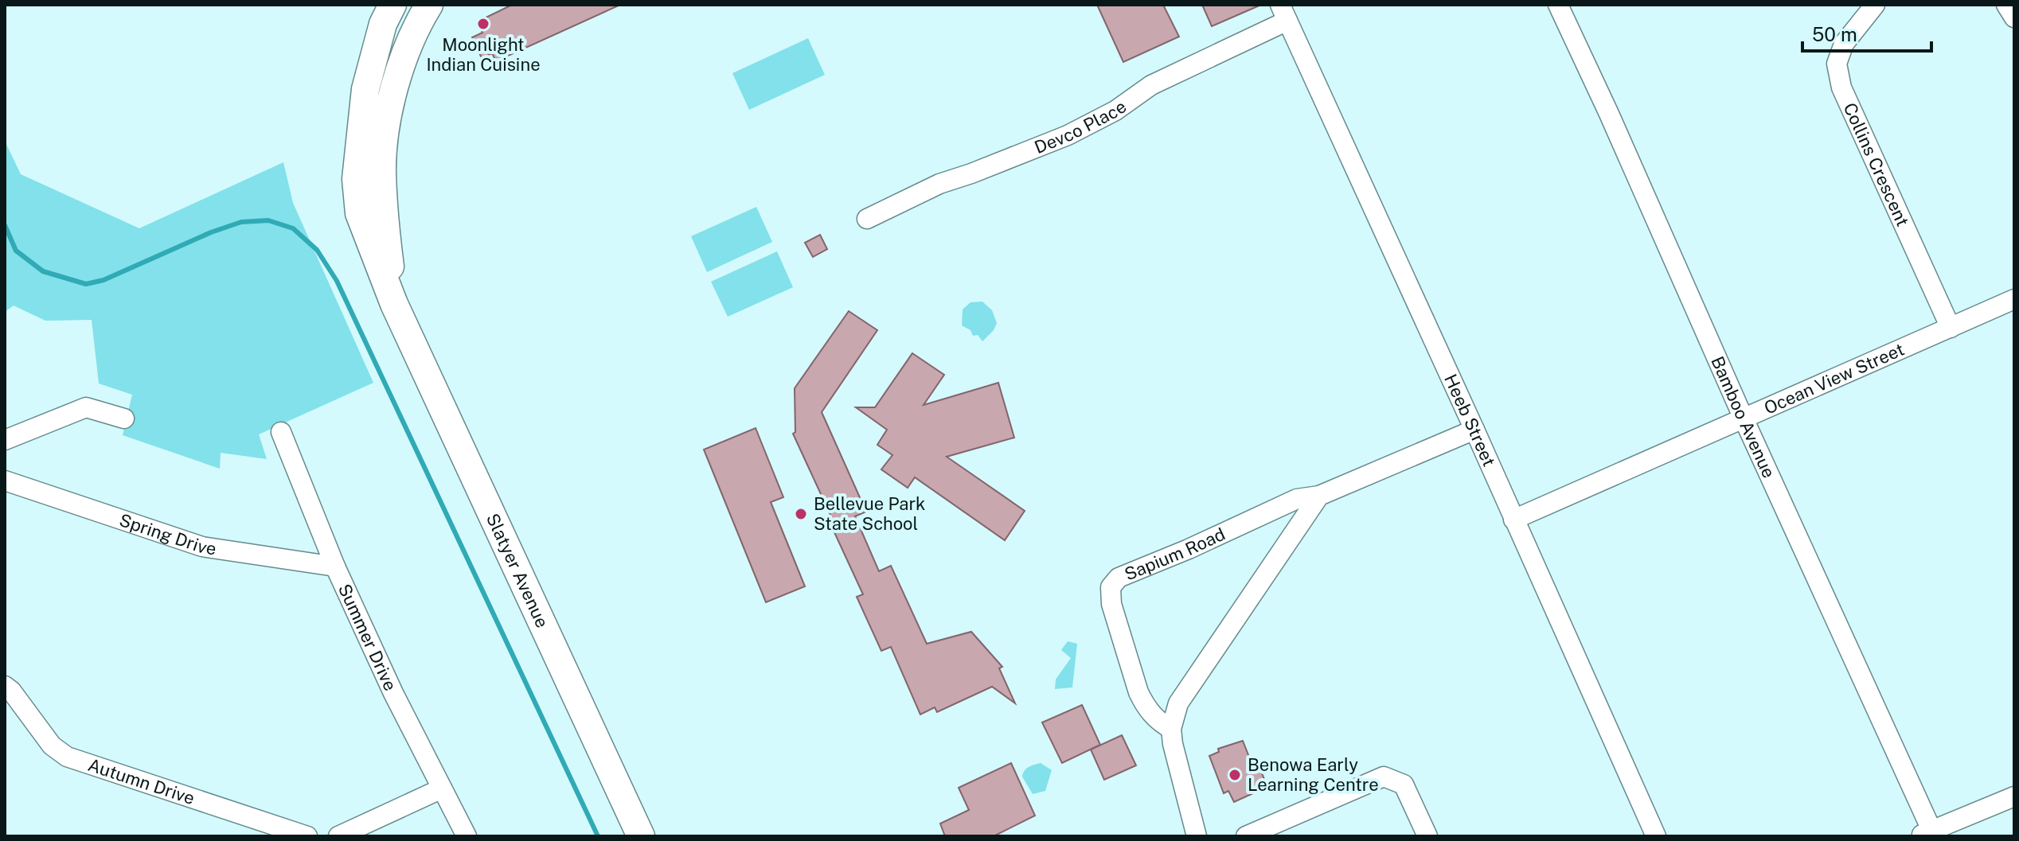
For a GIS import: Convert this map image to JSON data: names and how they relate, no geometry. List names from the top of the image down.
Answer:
{
  "streets": {
    "main road": ["Slatyer Avenue"],
    "street": [
      "Devco Place",
      "Collins Crescent",
      "Ocean View Street",
      "Bamboo Avenue",
      "Heeb Street",
      "Spring Drive",
      "Sapium Road",
      "Summer Drive",
      "Autumn Drive"
    ]
  },
  "crossings": [
    ["Devco Place", "Heeb Street"],
    ["Collins Crescent", "Ocean View Street"],
    ["Ocean View Street", "Bamboo Avenue"],
    ["Ocean View Street", "Heeb Street"],
    ["Heeb Street", "Sapium Road"],
    ["Spring Drive", "Summer Drive"]
  ],
  "places": ["Moonlight Indian Cuisine", "Bellevue Park State School", "Benowa Early Learning Centre"],
  "scale_bar": "50 m"
}
